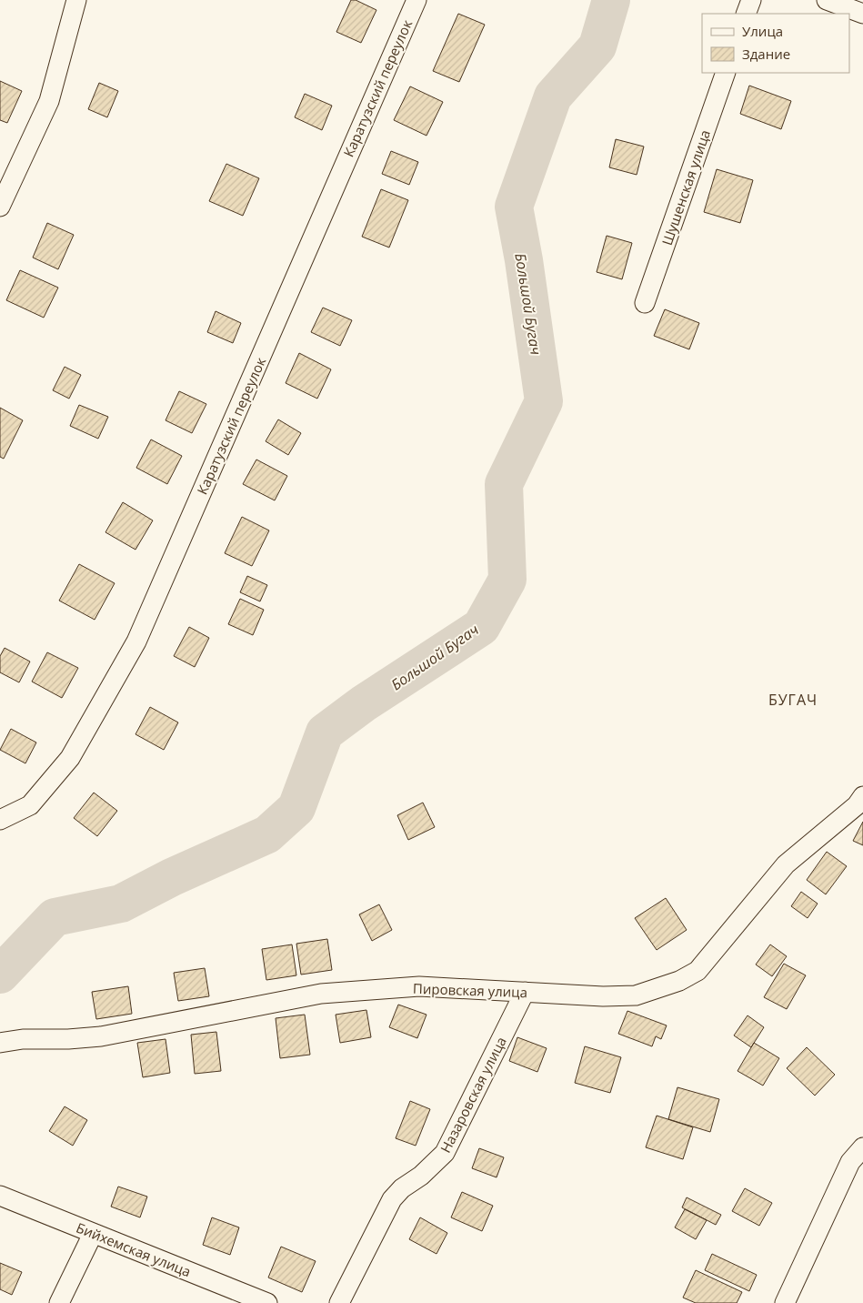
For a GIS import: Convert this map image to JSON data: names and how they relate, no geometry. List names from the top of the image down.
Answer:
{
  "streets": {
    "street": [
      "Каратузский переулок",
      "Шушенская улица",
      "Пировская улица",
      "Назаровская улица",
      "Бийхемская улица"
    ]
  },
  "crossings": [
    ["Пировская улица", "Назаровская улица"]
  ],
  "districts": ["БУГАЧ"],
  "water": ["Большой Бугач"],
  "legend": ["Улица", "Здание"]
}
